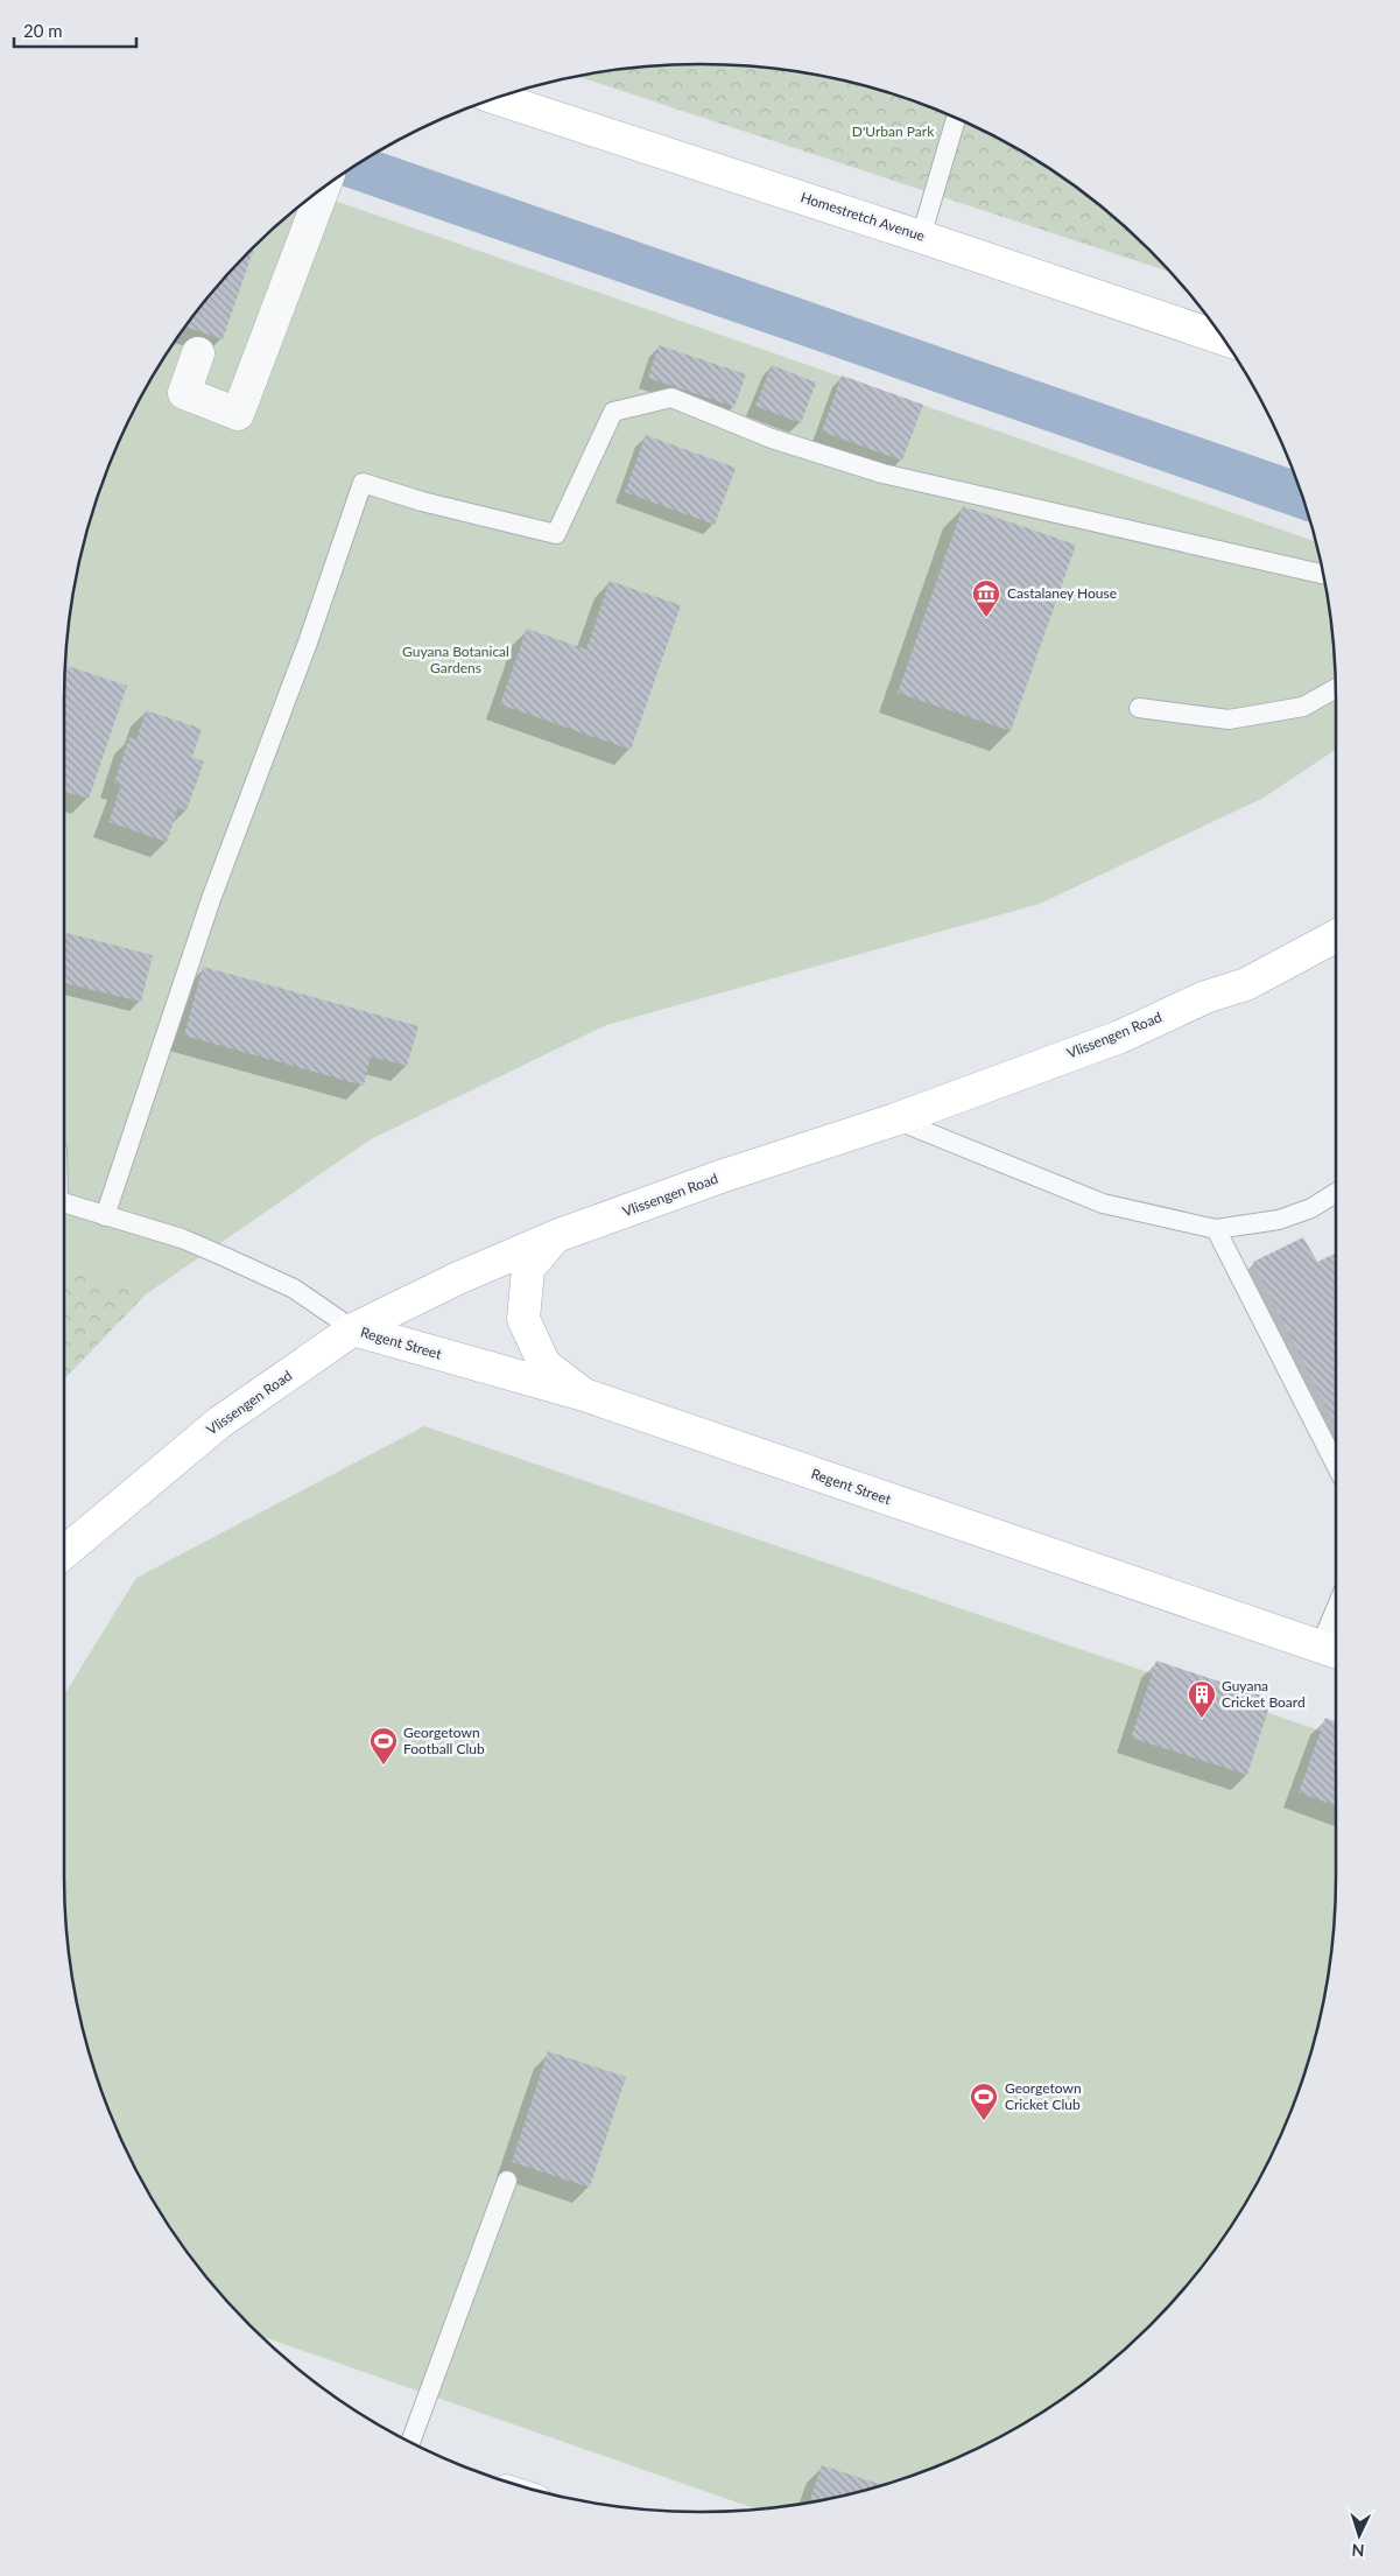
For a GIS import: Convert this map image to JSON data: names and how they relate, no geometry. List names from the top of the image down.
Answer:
{
  "streets": {
    "main road": ["Homestretch Avenue", "Vlissengen Road", "Regent Street"]
  },
  "crossings": [
    ["Vlissengen Road", "Regent Street"]
  ],
  "parks": ["D'Urban Park", "Guyana Botanical Gardens"],
  "places": {
    "museum": ["Castalaney House"],
    "building": ["Guyana Cricket Board"],
    "sports": ["Georgetown Football Club", "Georgetown Cricket Club"]
  },
  "scale_bar": "20 m",
  "north": "bottom"
}
